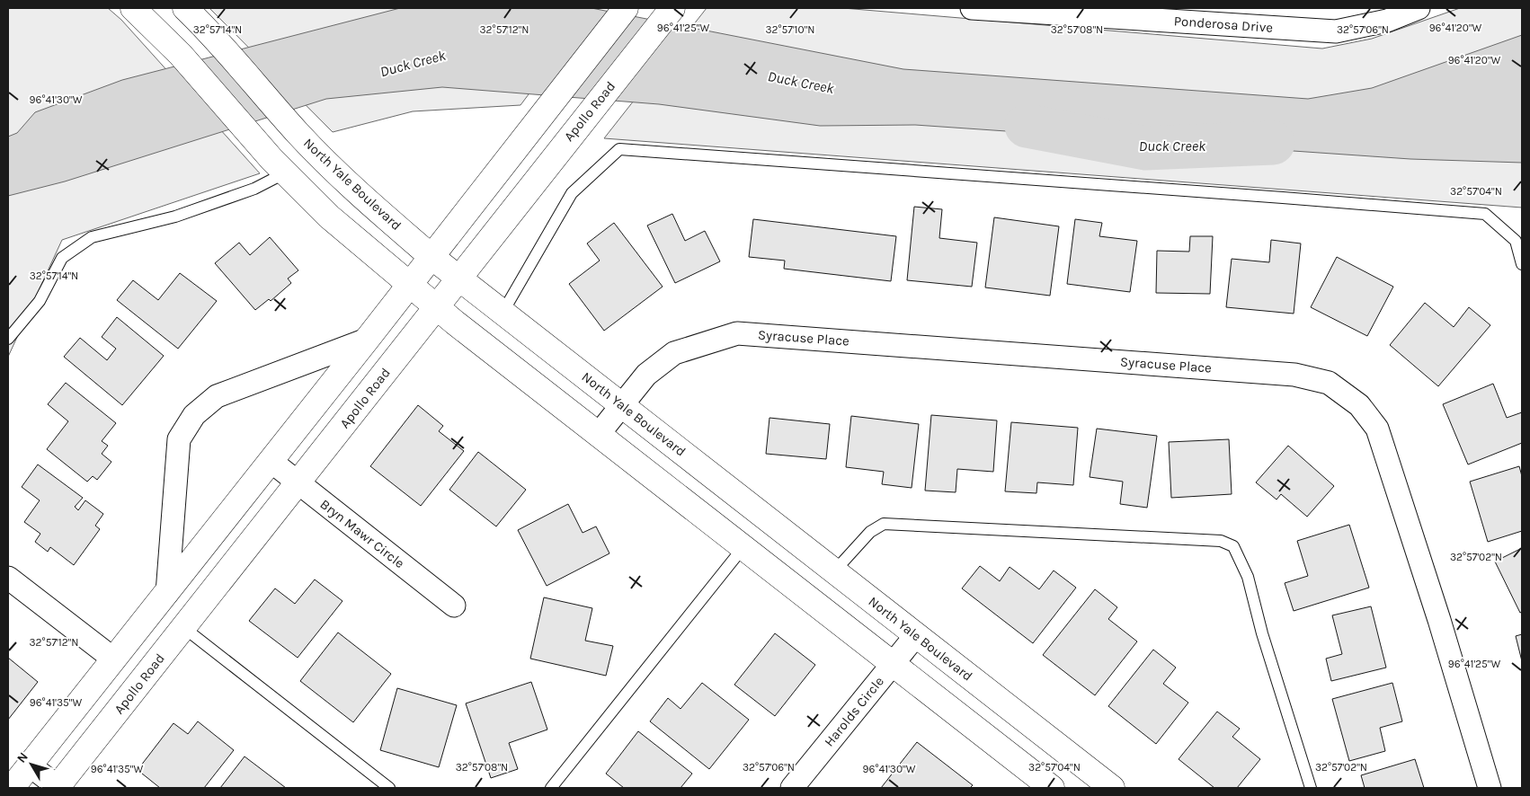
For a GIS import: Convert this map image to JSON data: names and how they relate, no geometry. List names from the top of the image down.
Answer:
{
  "streets": {
    "street": [
      "Ponderosa Drive",
      "Apollo Road",
      "North Yale Boulevard",
      "Syracuse Place",
      "Bryn Mawr Circle",
      "Harolds Circle"
    ]
  },
  "crossings": [
    ["Apollo Road", "North Yale Boulevard"],
    ["Apollo Road", "Bryn Mawr Circle"],
    ["North Yale Boulevard", "Syracuse Place"],
    ["North Yale Boulevard", "Harolds Circle"]
  ],
  "water": ["Duck Creek"],
  "north": "top left",
  "coordinates": [
    "96°41'20\"W",
    "96°41'25\"W",
    "32°57'14\"N",
    "32°57'12\"N",
    "32°57'10\"N",
    "32°57'08\"N",
    "32°57'06\"N",
    "96°41'30\"W",
    "32°57'04\"N",
    "32°57'02\"N",
    "96°41'35\"W"
  ]
}
